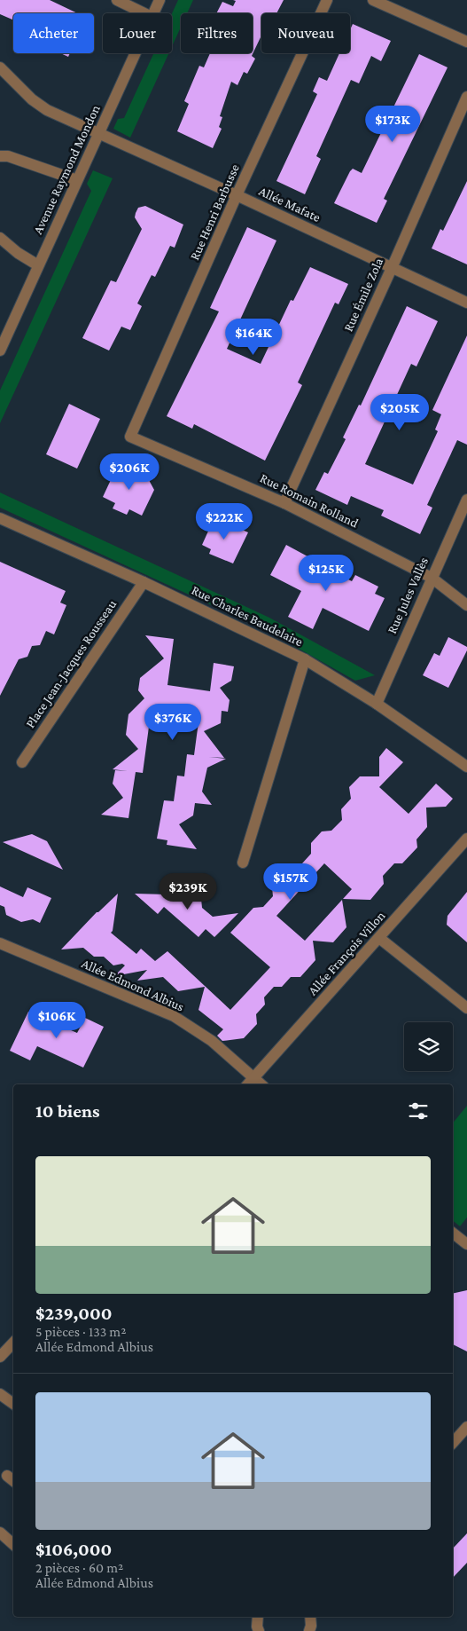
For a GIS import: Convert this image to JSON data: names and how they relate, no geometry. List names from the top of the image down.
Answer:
{
  "streets": {
    "street": [
      "Avenue Raymond Mondon",
      "Allée Mafate",
      "Rue Henri Barbusse",
      "Rue Émile Zola",
      "Rue Romain Rolland",
      "Rue Jules Vallès",
      "Rue Charles Baudelaire",
      "Place Jean-Jacques Rousseau",
      "Allée François Villon",
      "Allée Edmond Albius"
    ]
  },
  "crossings": [
    ["Avenue Raymond Mondon", "Allée Mafate"],
    ["Allée Mafate", "Rue Henri Barbusse"],
    ["Allée Mafate", "Rue Émile Zola"],
    ["Rue Henri Barbusse", "Rue Romain Rolland"],
    ["Rue Émile Zola", "Rue Romain Rolland"],
    ["Rue Romain Rolland", "Rue Jules Vallès"],
    ["Rue Jules Vallès", "Rue Charles Baudelaire"],
    ["Rue Charles Baudelaire", "Place Jean-Jacques Rousseau"],
    ["Allée François Villon", "Allée Edmond Albius"]
  ],
  "page": {
    "chip": [
      "Acheter",
      "Louer",
      "Filtres",
      "Nouveau"
    ],
    "price": [
      "$173K",
      "$164K",
      "$205K",
      "$206K",
      "$222K",
      "$125K",
      "$376K",
      "$157K",
      "$239K",
      "$106K"
    ],
    "heading": "10 biens",
    "list": [
      {
        "name": "$239,000",
        "note": "5 pièces · 133 m² · Allée Edmond Albius"
      },
      {
        "name": "$106,000",
        "note": "2 pièces · 60 m² · Allée Edmond Albius"
      }
    ]
  }
}
